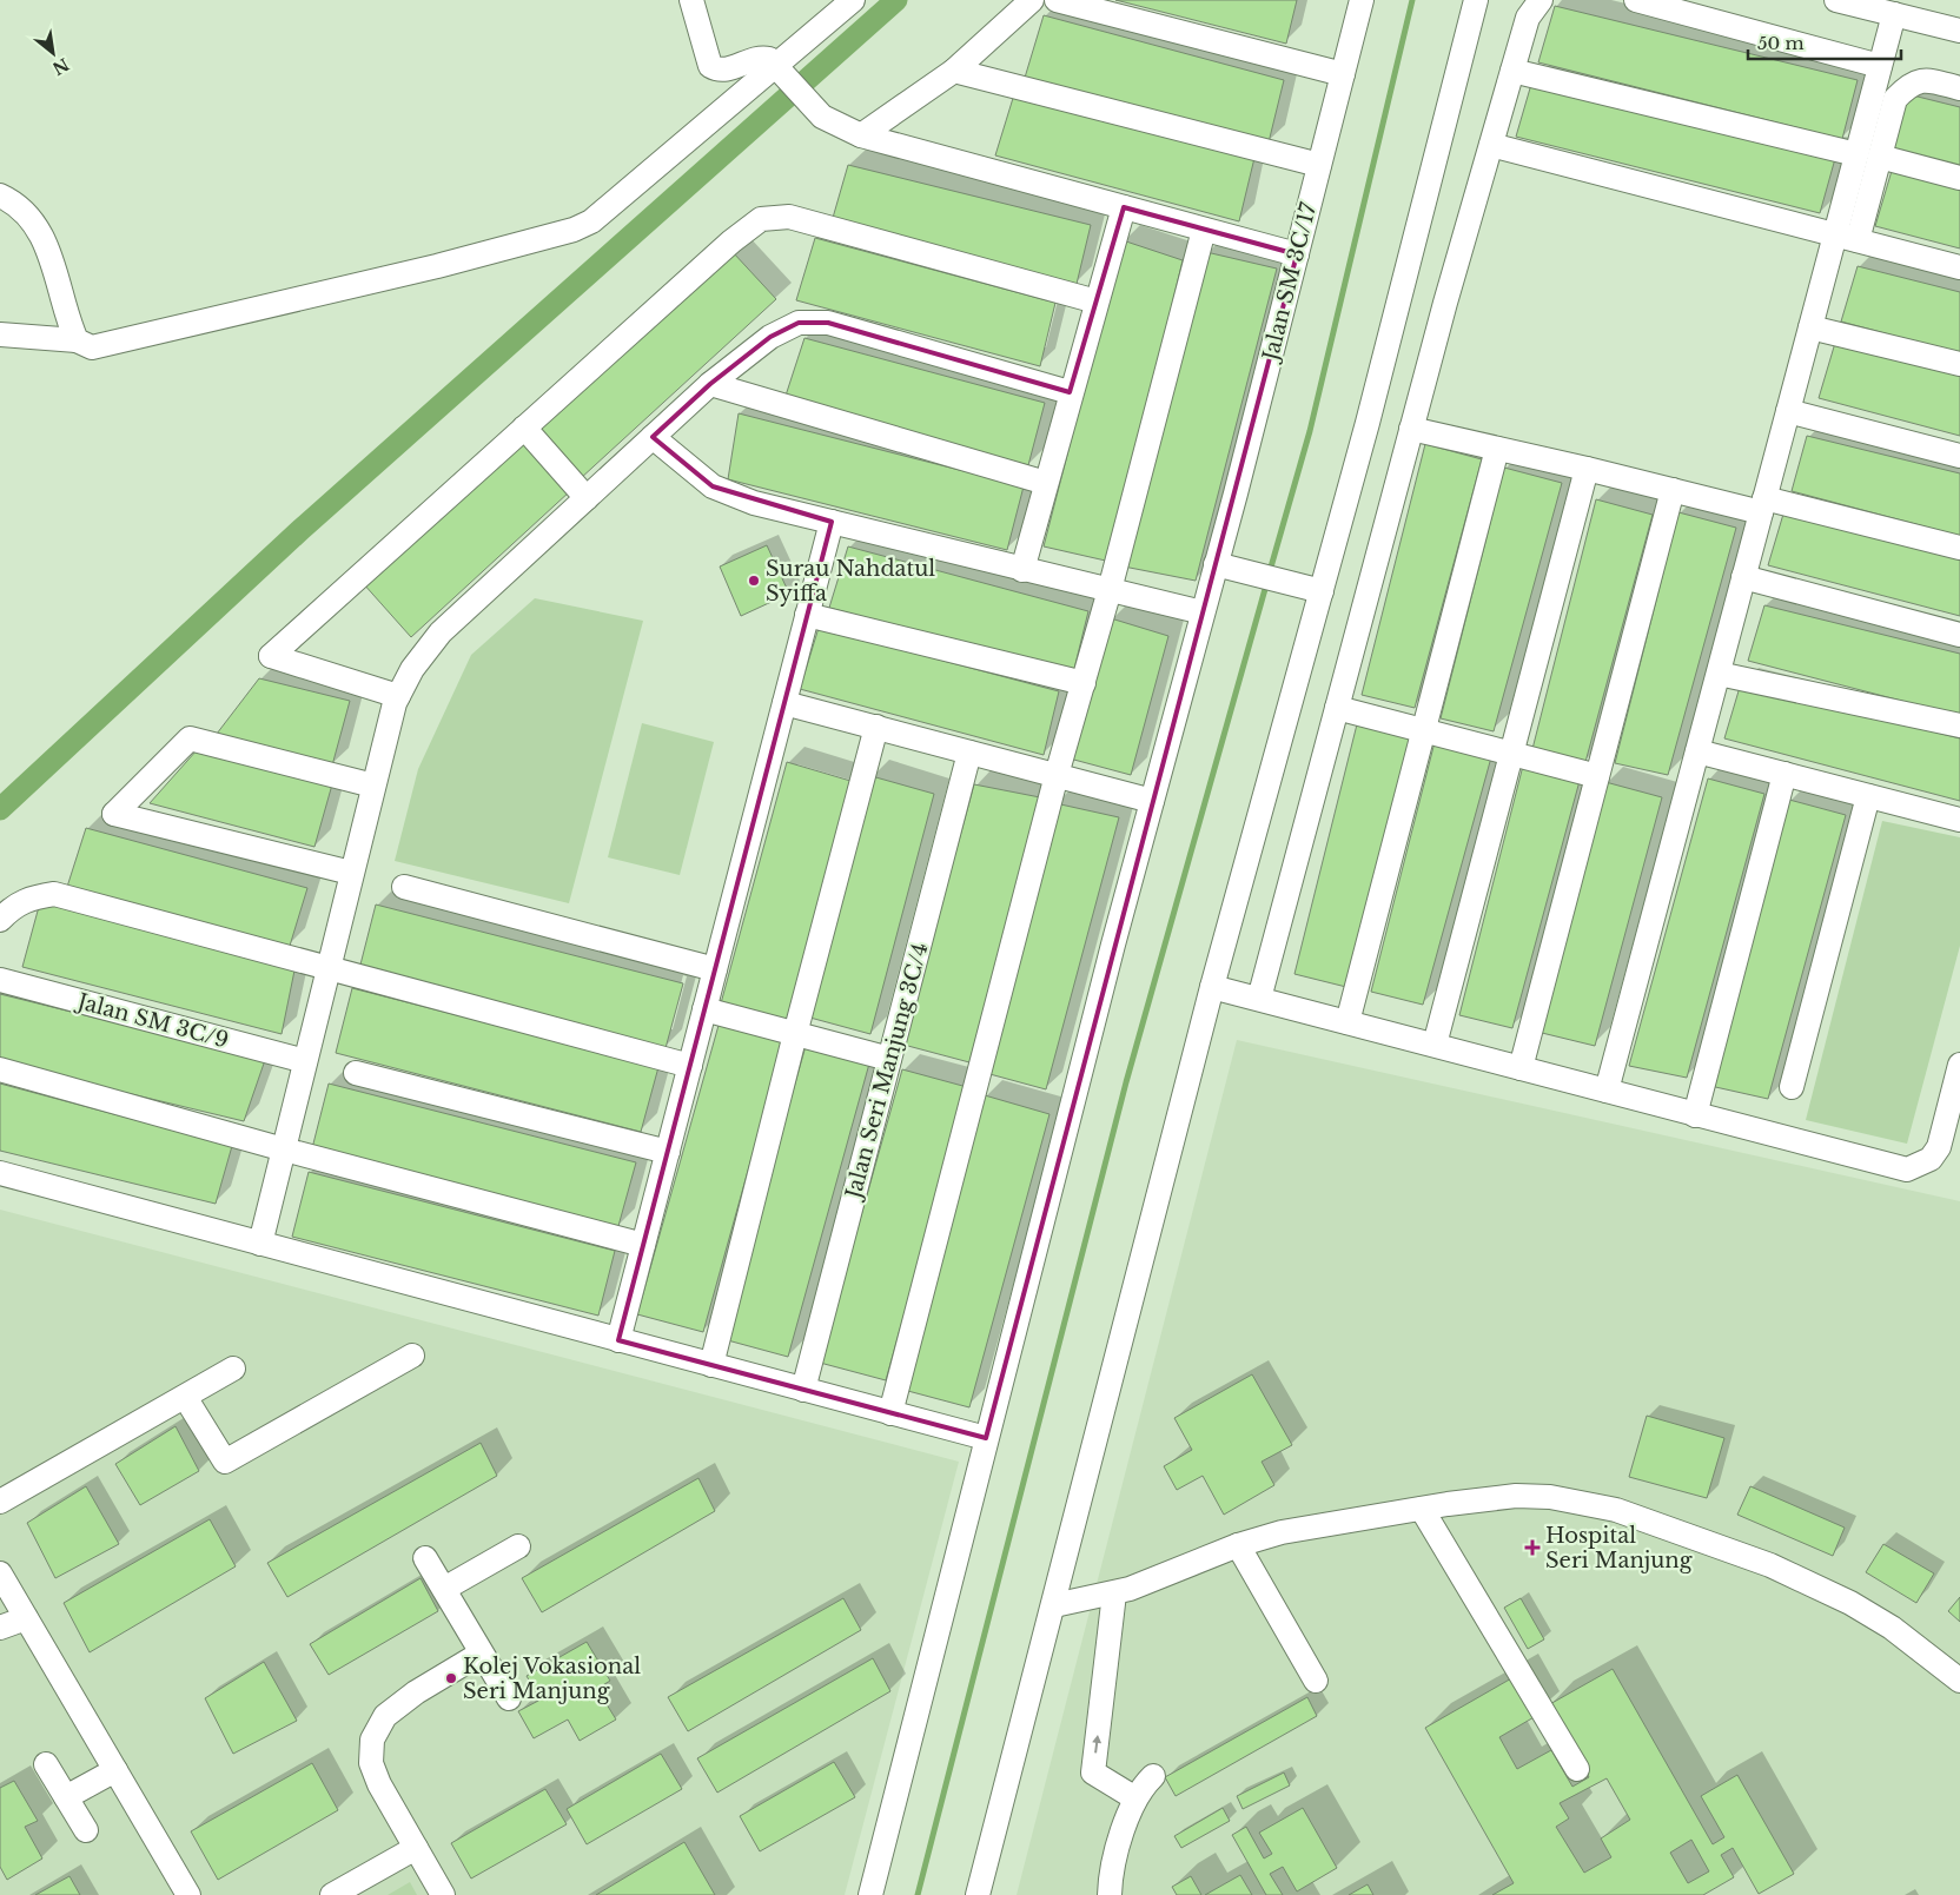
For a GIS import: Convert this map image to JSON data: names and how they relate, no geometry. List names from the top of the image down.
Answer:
{
  "streets": {
    "street": ["Jalan SM 3C/17", "Jalan SM 3C/9", "Jalan Seri Manjung 3C/4"]
  },
  "places": {
    "other": ["Surau Nahdatul Syiffa", "Kolej Vokasional Seri Manjung"],
    "health": ["Hospital Seri Manjung"]
  },
  "scale_bar": "50 m",
  "north": "bottom right"
}
